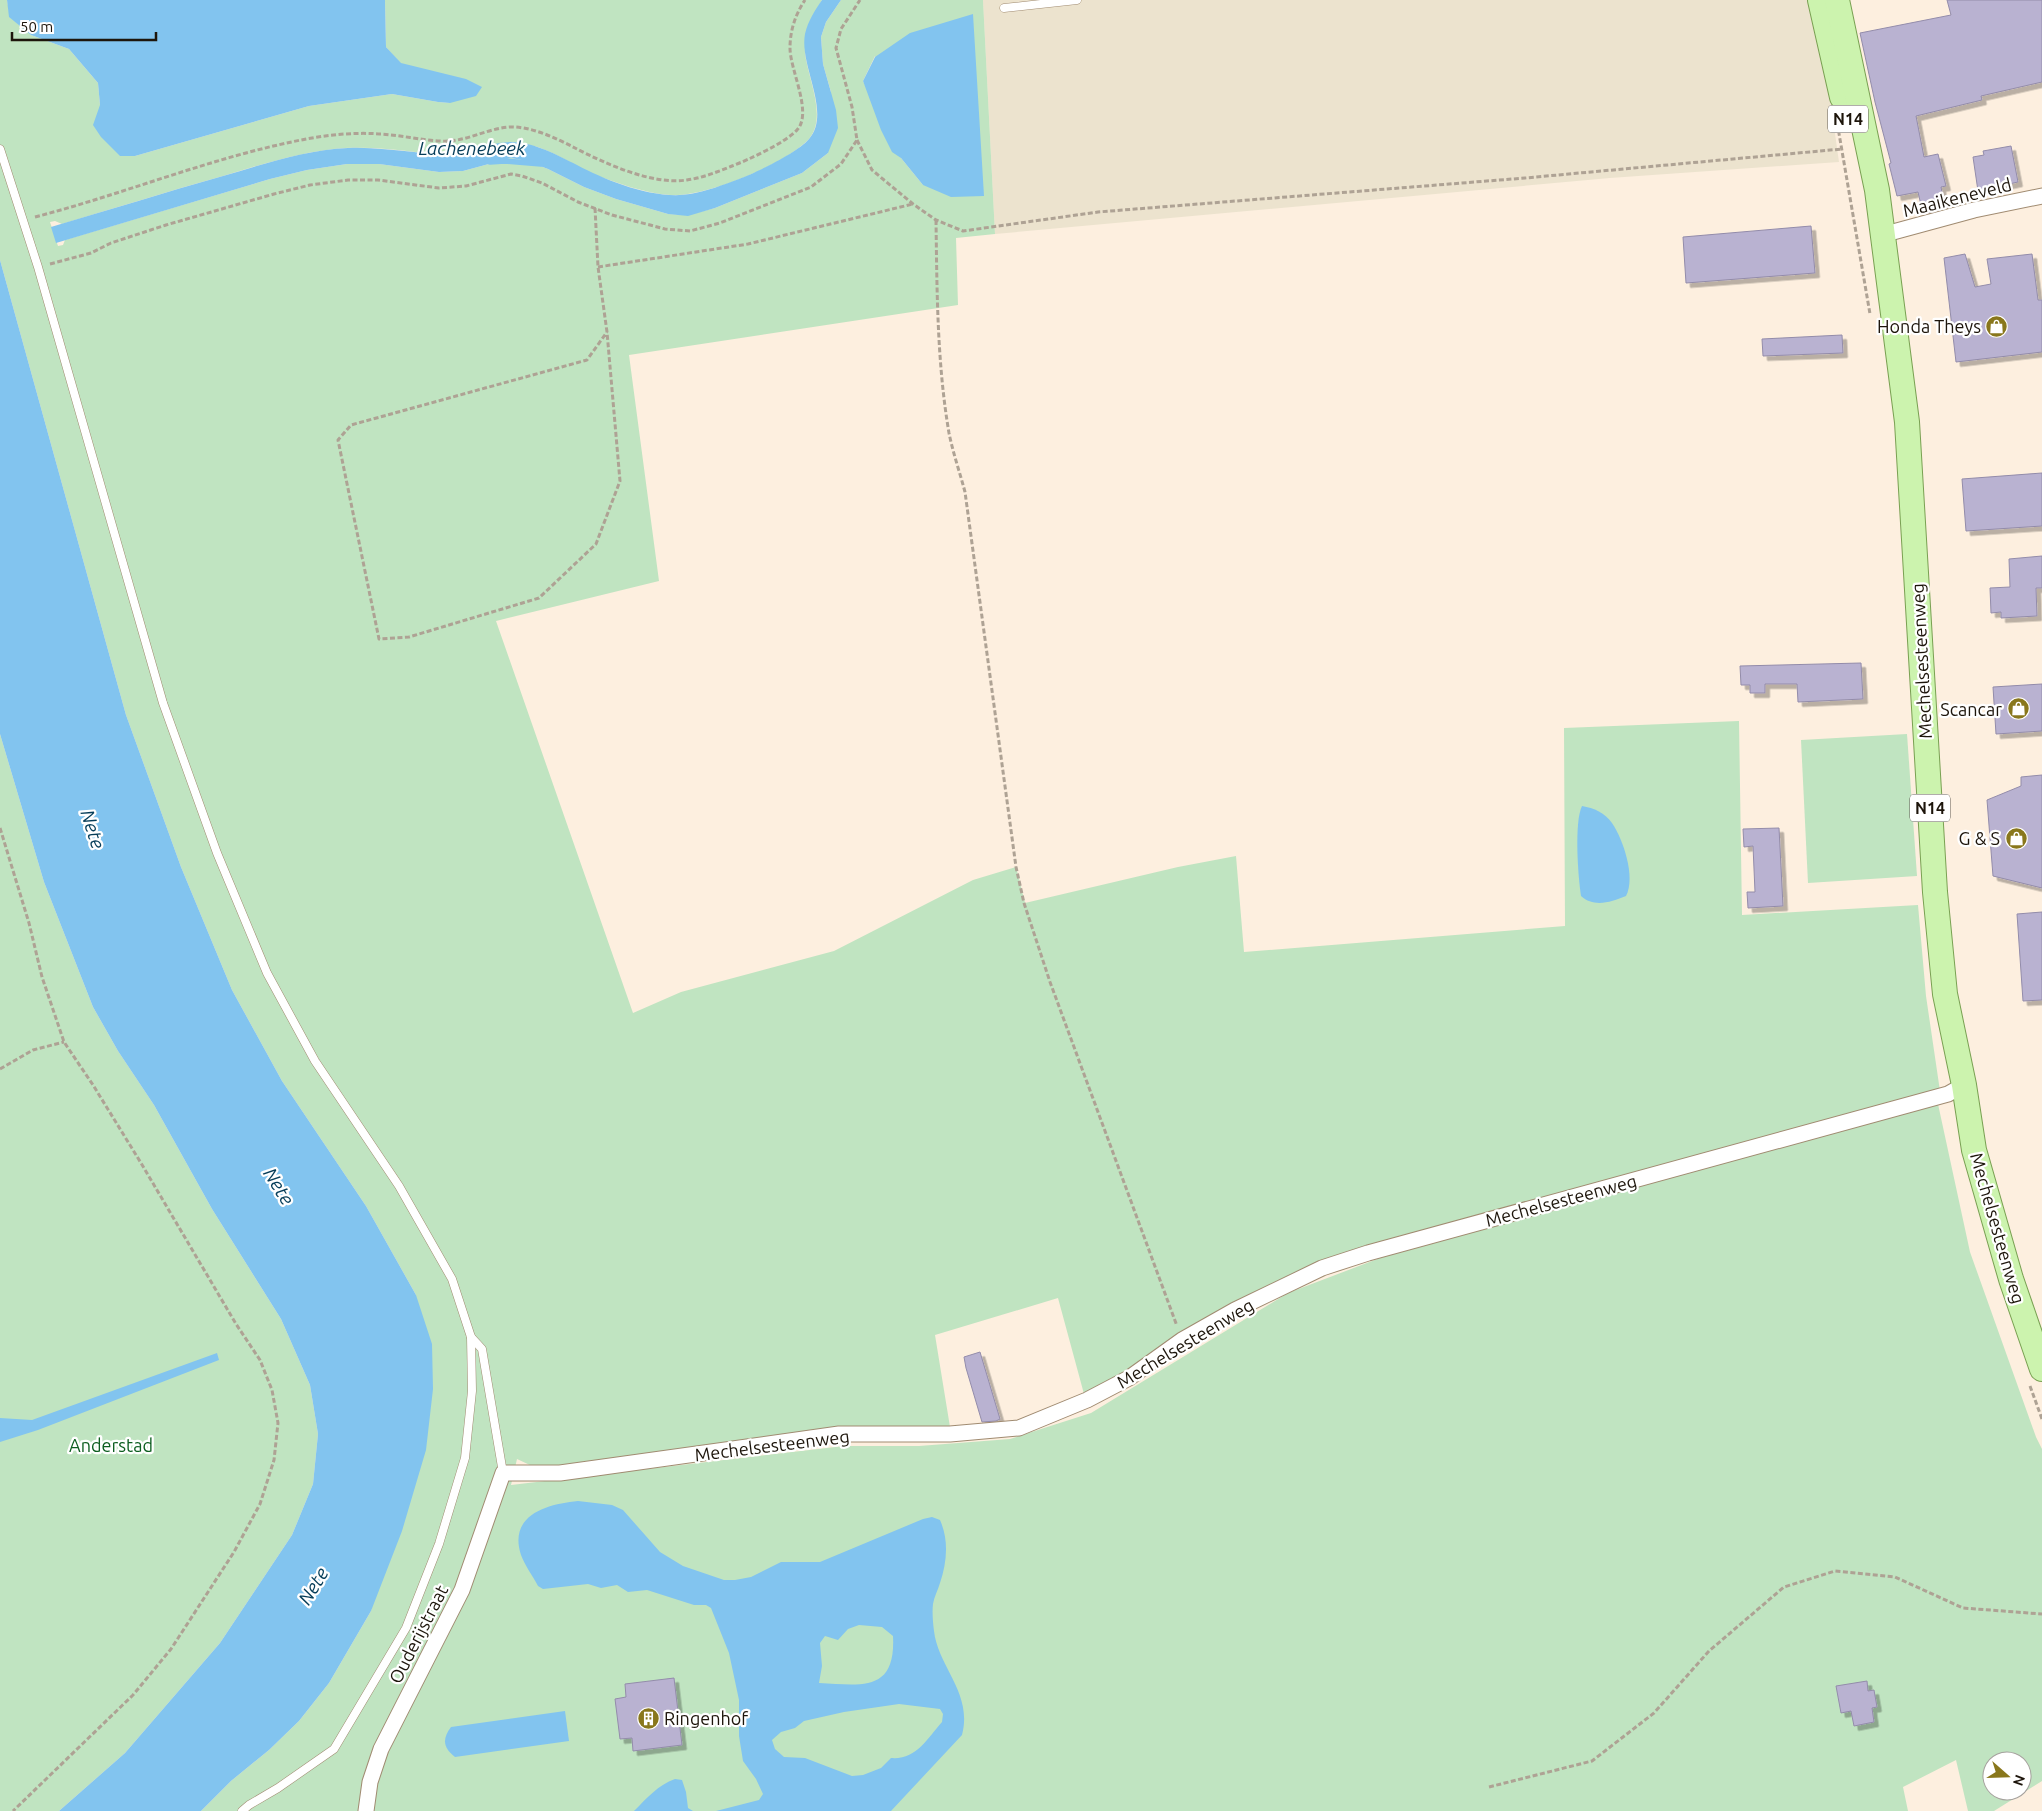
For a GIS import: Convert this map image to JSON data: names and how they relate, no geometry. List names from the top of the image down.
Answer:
{
  "streets": {
    "main road": ["N14", "Mechelsesteenweg"],
    "street": ["Maaikeneveld", "Ouderijstraat"]
  },
  "crossings": [
    ["Maaikeneveld", "Mechelsesteenweg"],
    ["Mechelsesteenweg", "Ouderijstraat"]
  ],
  "water": ["Lachenebeek", "Nete"],
  "parks": ["Anderstad"],
  "places": {
    "shop": ["Honda Theys", "Scancar", "G & S"],
    "building": ["Ringenhof"]
  },
  "scale_bar": "50 m",
  "north": "right"
}
